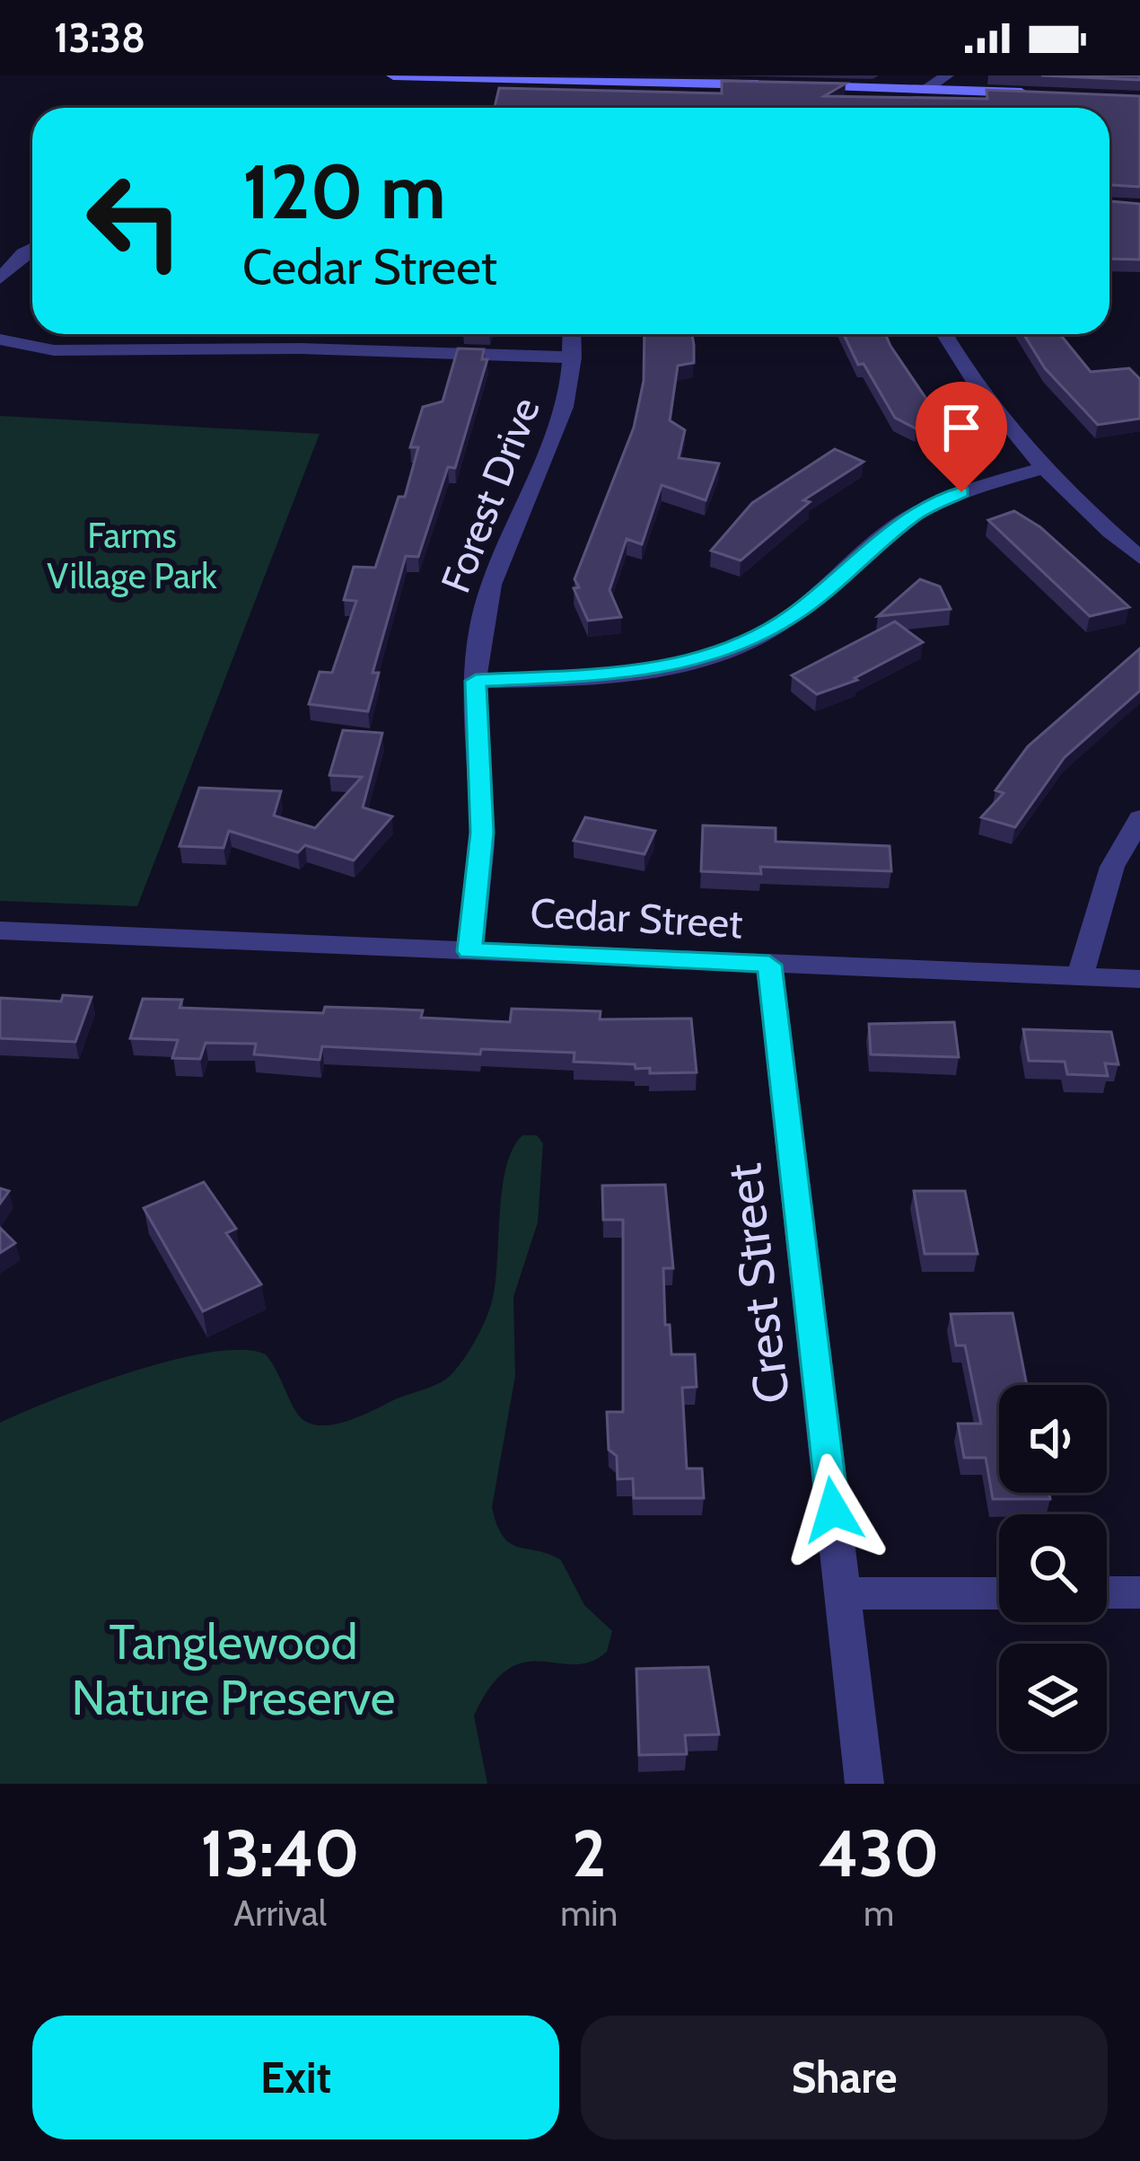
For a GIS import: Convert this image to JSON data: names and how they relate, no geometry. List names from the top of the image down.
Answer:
{
  "streets": {
    "street": ["Forest Drive", "Cedar Street", "Crest Street"]
  },
  "crossings": [
    ["Forest Drive", "Cedar Street"],
    ["Cedar Street", "Crest Street"]
  ],
  "parks": ["Farms Village Park", "Tanglewood Nature Preserve"],
  "page": {
    "status": "13:38",
    "turn": ["120 m", "Cedar Street"],
    "eta": [
      "13:40",
      "Arrival",
      "2",
      "min",
      "430",
      "m"
    ],
    "buttons": ["Exit", "Share"]
  }
}
